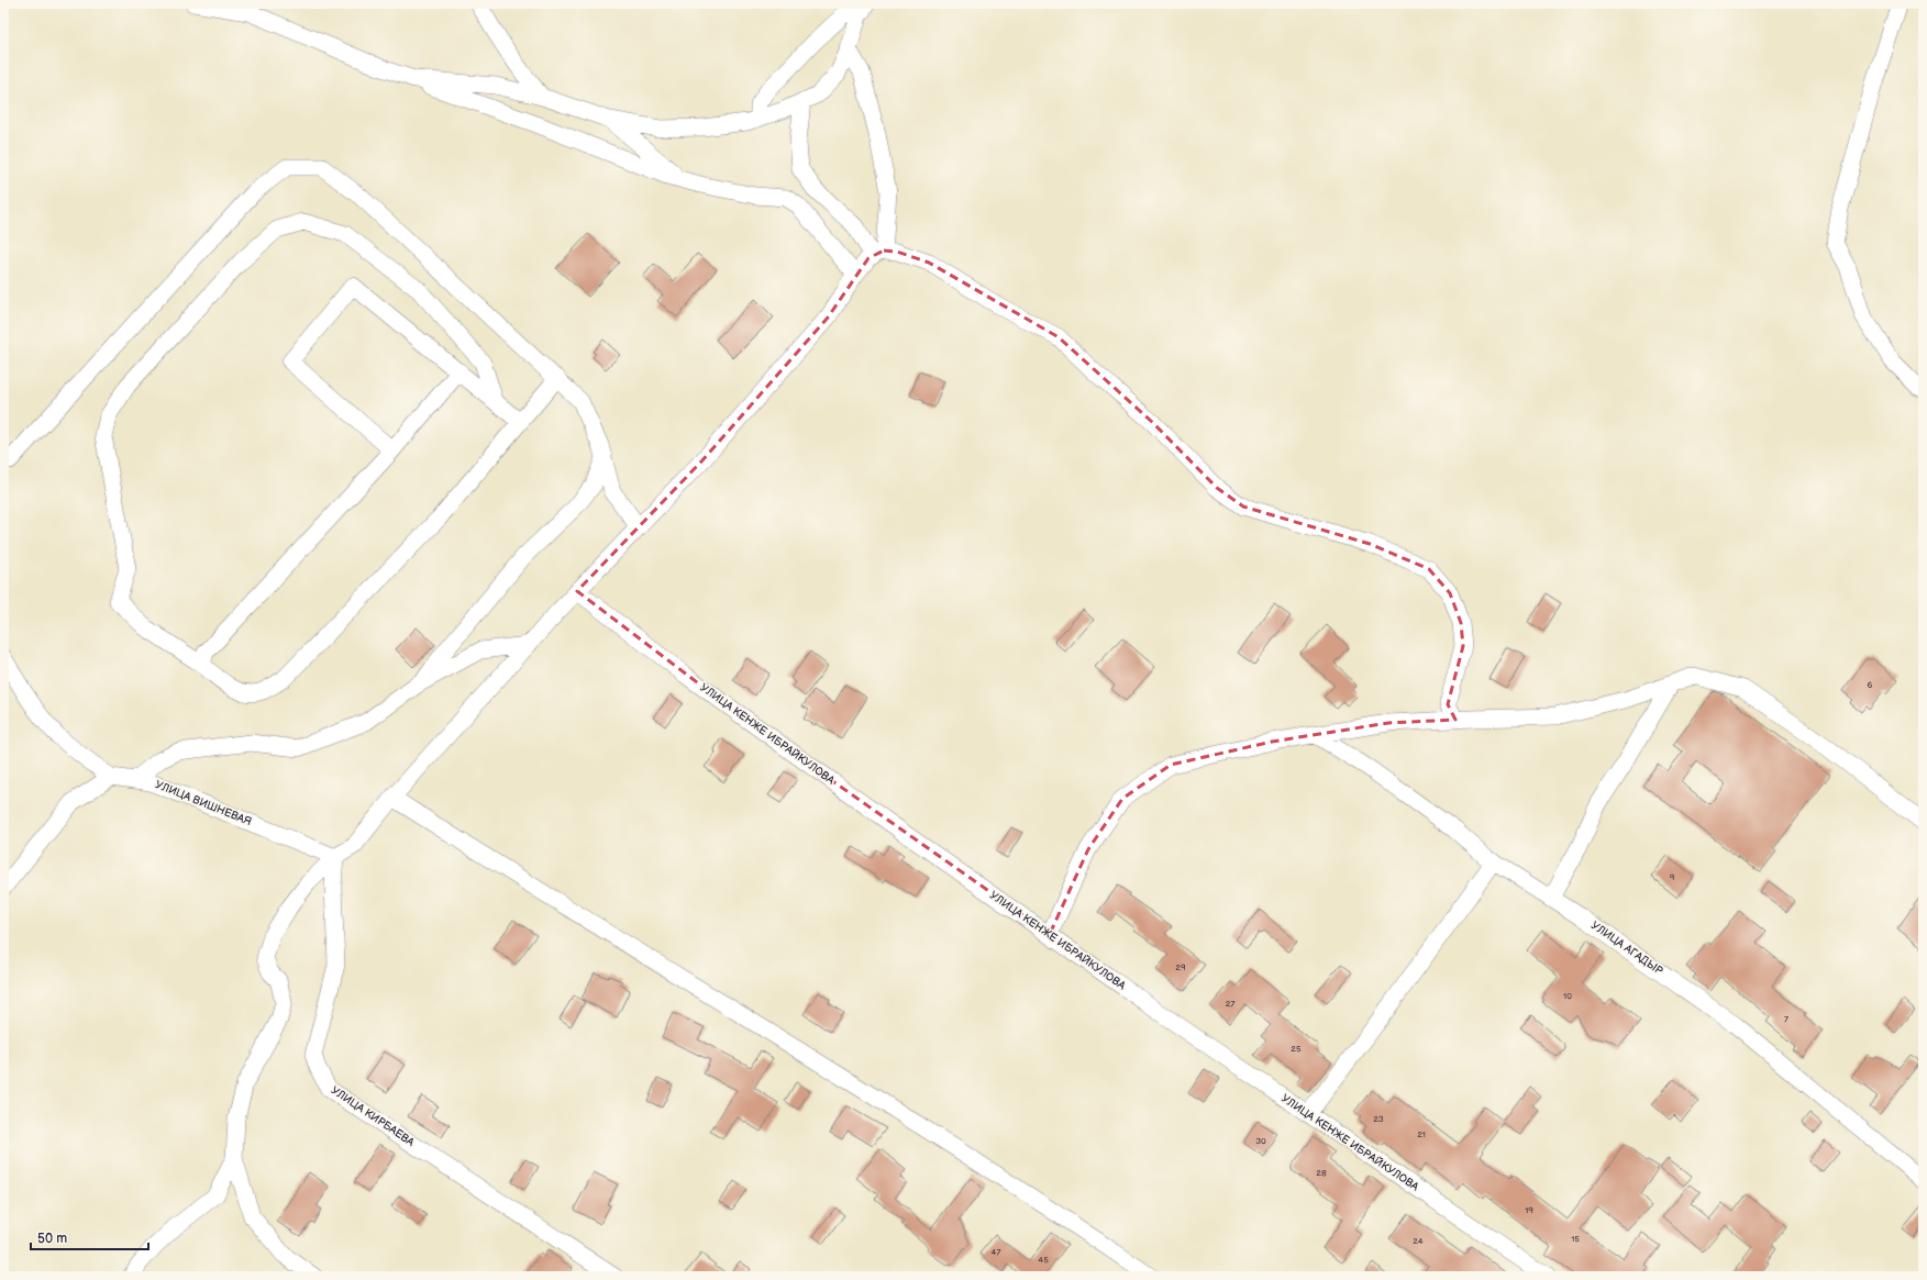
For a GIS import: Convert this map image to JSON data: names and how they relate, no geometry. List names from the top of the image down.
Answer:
{
  "streets": {
    "street": [
      "УЛИЦА КЕНЖЕ ИБРАЙКУЛОВА",
      "УЛИЦА ВИШНЕВАЯ",
      "УЛИЦА АГАДЫР",
      "УЛИЦА КИРБАЕВА"
    ]
  },
  "crossings": [
    ["УЛИЦА ВИШНЕВАЯ", "УЛИЦА КИРБАЕВА"]
  ],
  "house_numbers": [
    "6",
    "9",
    "29",
    "10",
    "27",
    "7",
    "25",
    "23",
    "21",
    "30",
    "28",
    "19",
    "15",
    "24",
    "47",
    "45"
  ],
  "scale_bar": "50 m"
}
